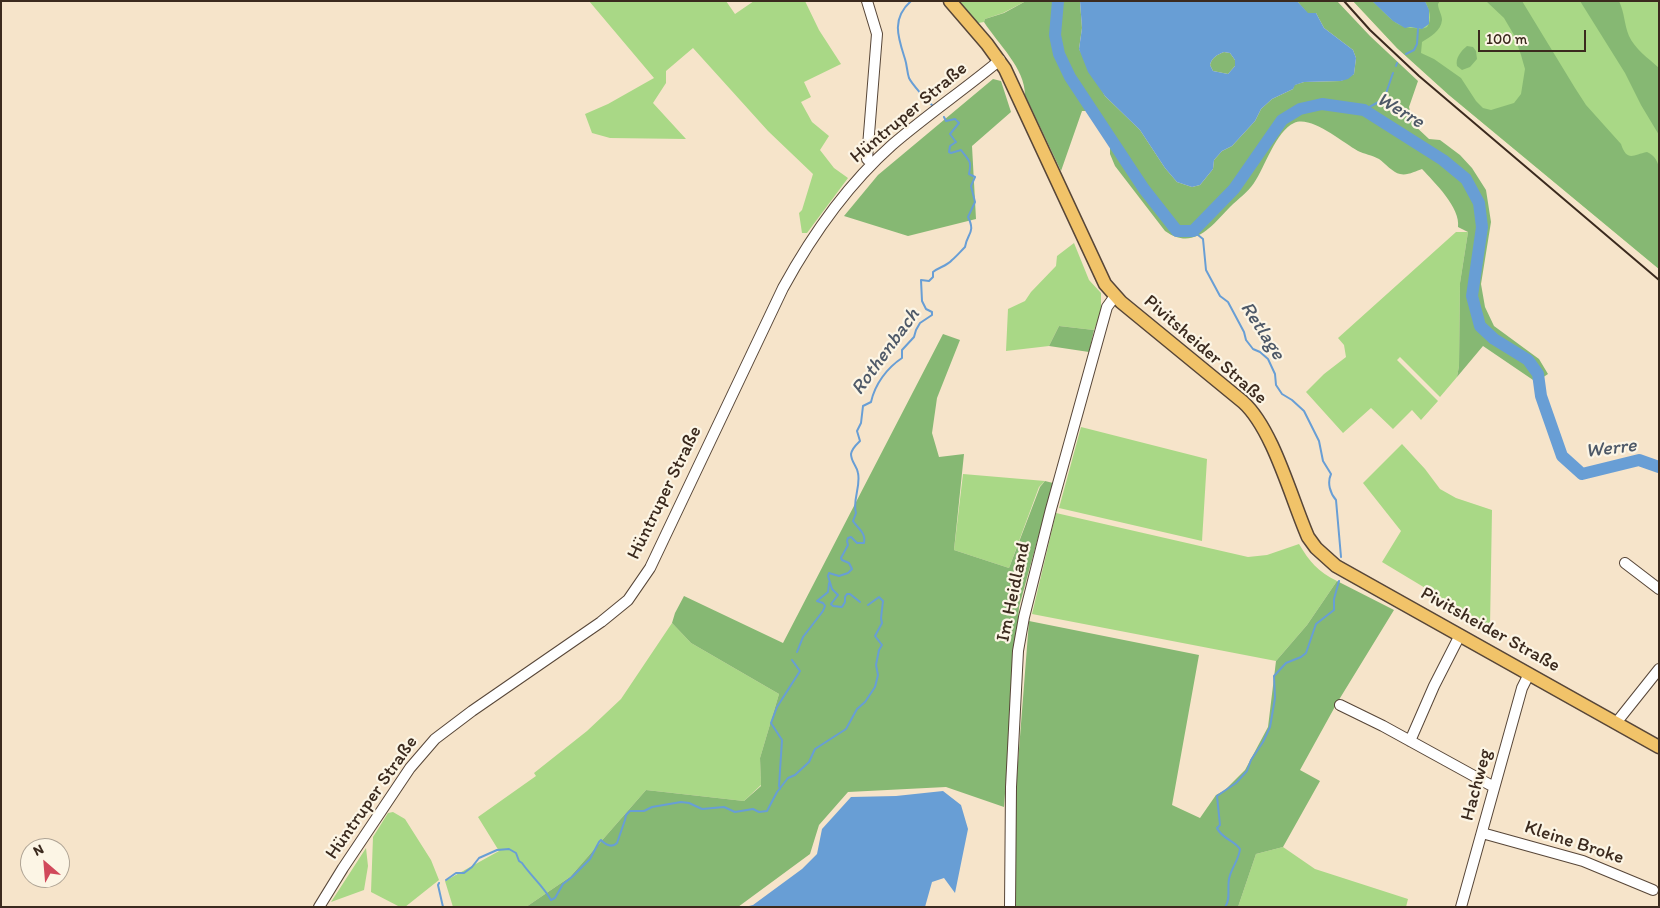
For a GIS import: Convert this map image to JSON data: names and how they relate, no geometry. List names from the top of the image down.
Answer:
{
  "streets": {
    "main road": ["Pivitsheider Straße"],
    "street": [
      "Hüntruper Straße",
      "Im Heidland",
      "Hachweg",
      "Kleine Broke"
    ]
  },
  "crossings": [
    ["Hüntruper Straße", "Pivitsheider Straße"],
    ["Pivitsheider Straße", "Im Heidland"],
    ["Pivitsheider Straße", "Hachweg"],
    ["Hachweg", "Kleine Broke"]
  ],
  "water": ["Werre", "Retlage", "Rothenbach"],
  "scale_bar": "100 m",
  "north": "top left"
}
